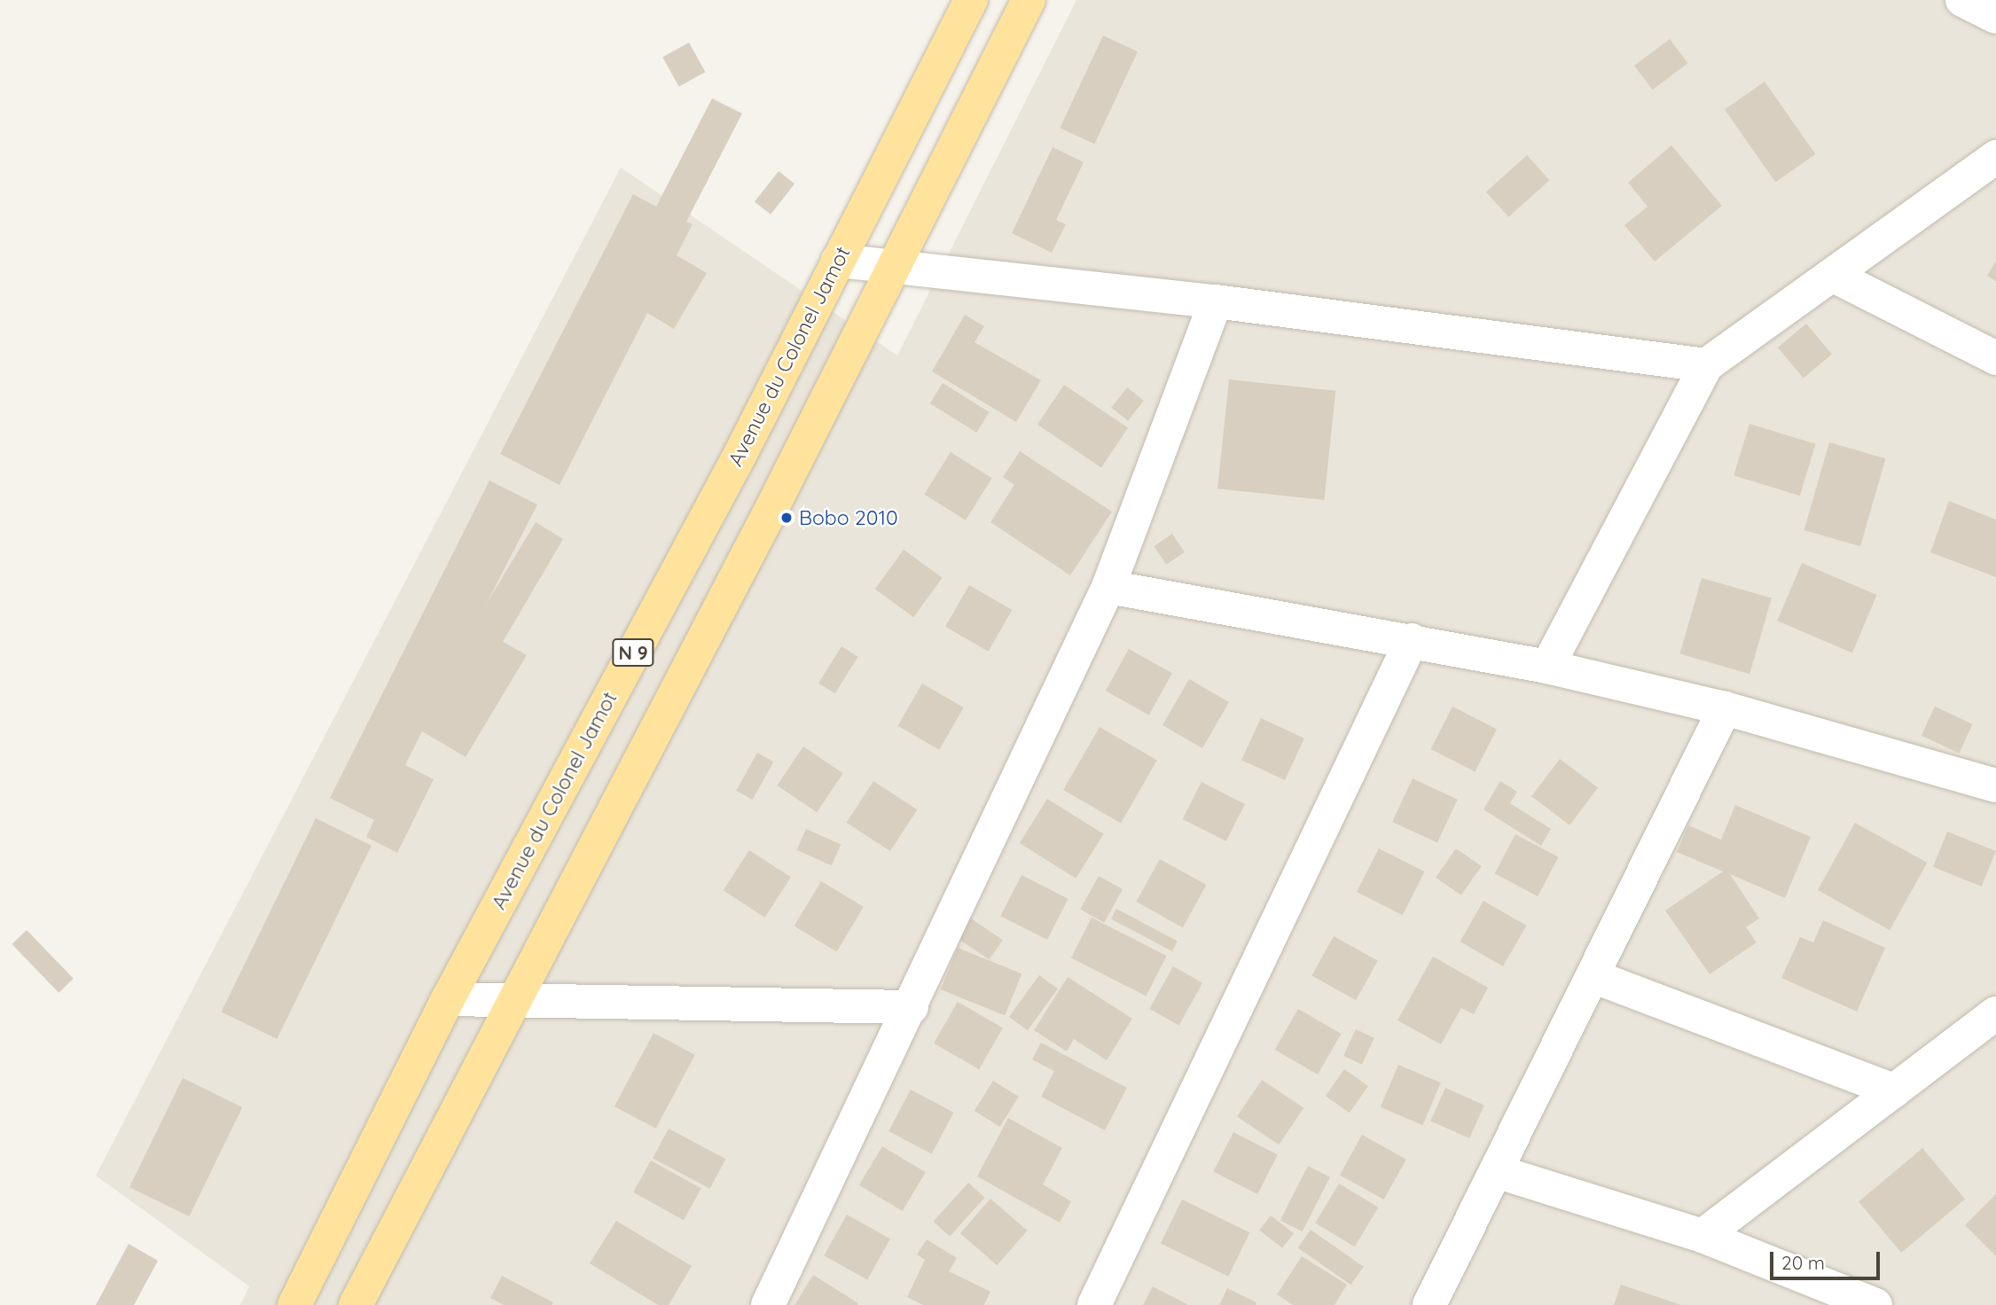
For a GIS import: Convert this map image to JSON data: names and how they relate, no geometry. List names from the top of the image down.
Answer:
{
  "streets": {
    "main road": ["Avenue du Colonel Jamot", "N 9"]
  },
  "places": ["Bobo 2010"],
  "scale_bar": "20 m"
}
